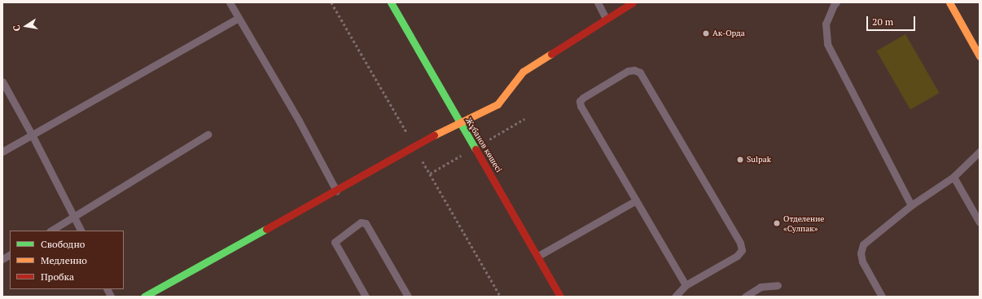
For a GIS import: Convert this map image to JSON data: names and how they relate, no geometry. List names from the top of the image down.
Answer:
{
  "streets": {
    "street": ["Жұбанов көшесі"]
  },
  "places": ["Ак-Орда", "Sulpak", "Отделение «Сулпак»"],
  "legend": ["Свободно", "Медленно", "Пробка"],
  "scale_bar": "20 m",
  "north": "left"
}
